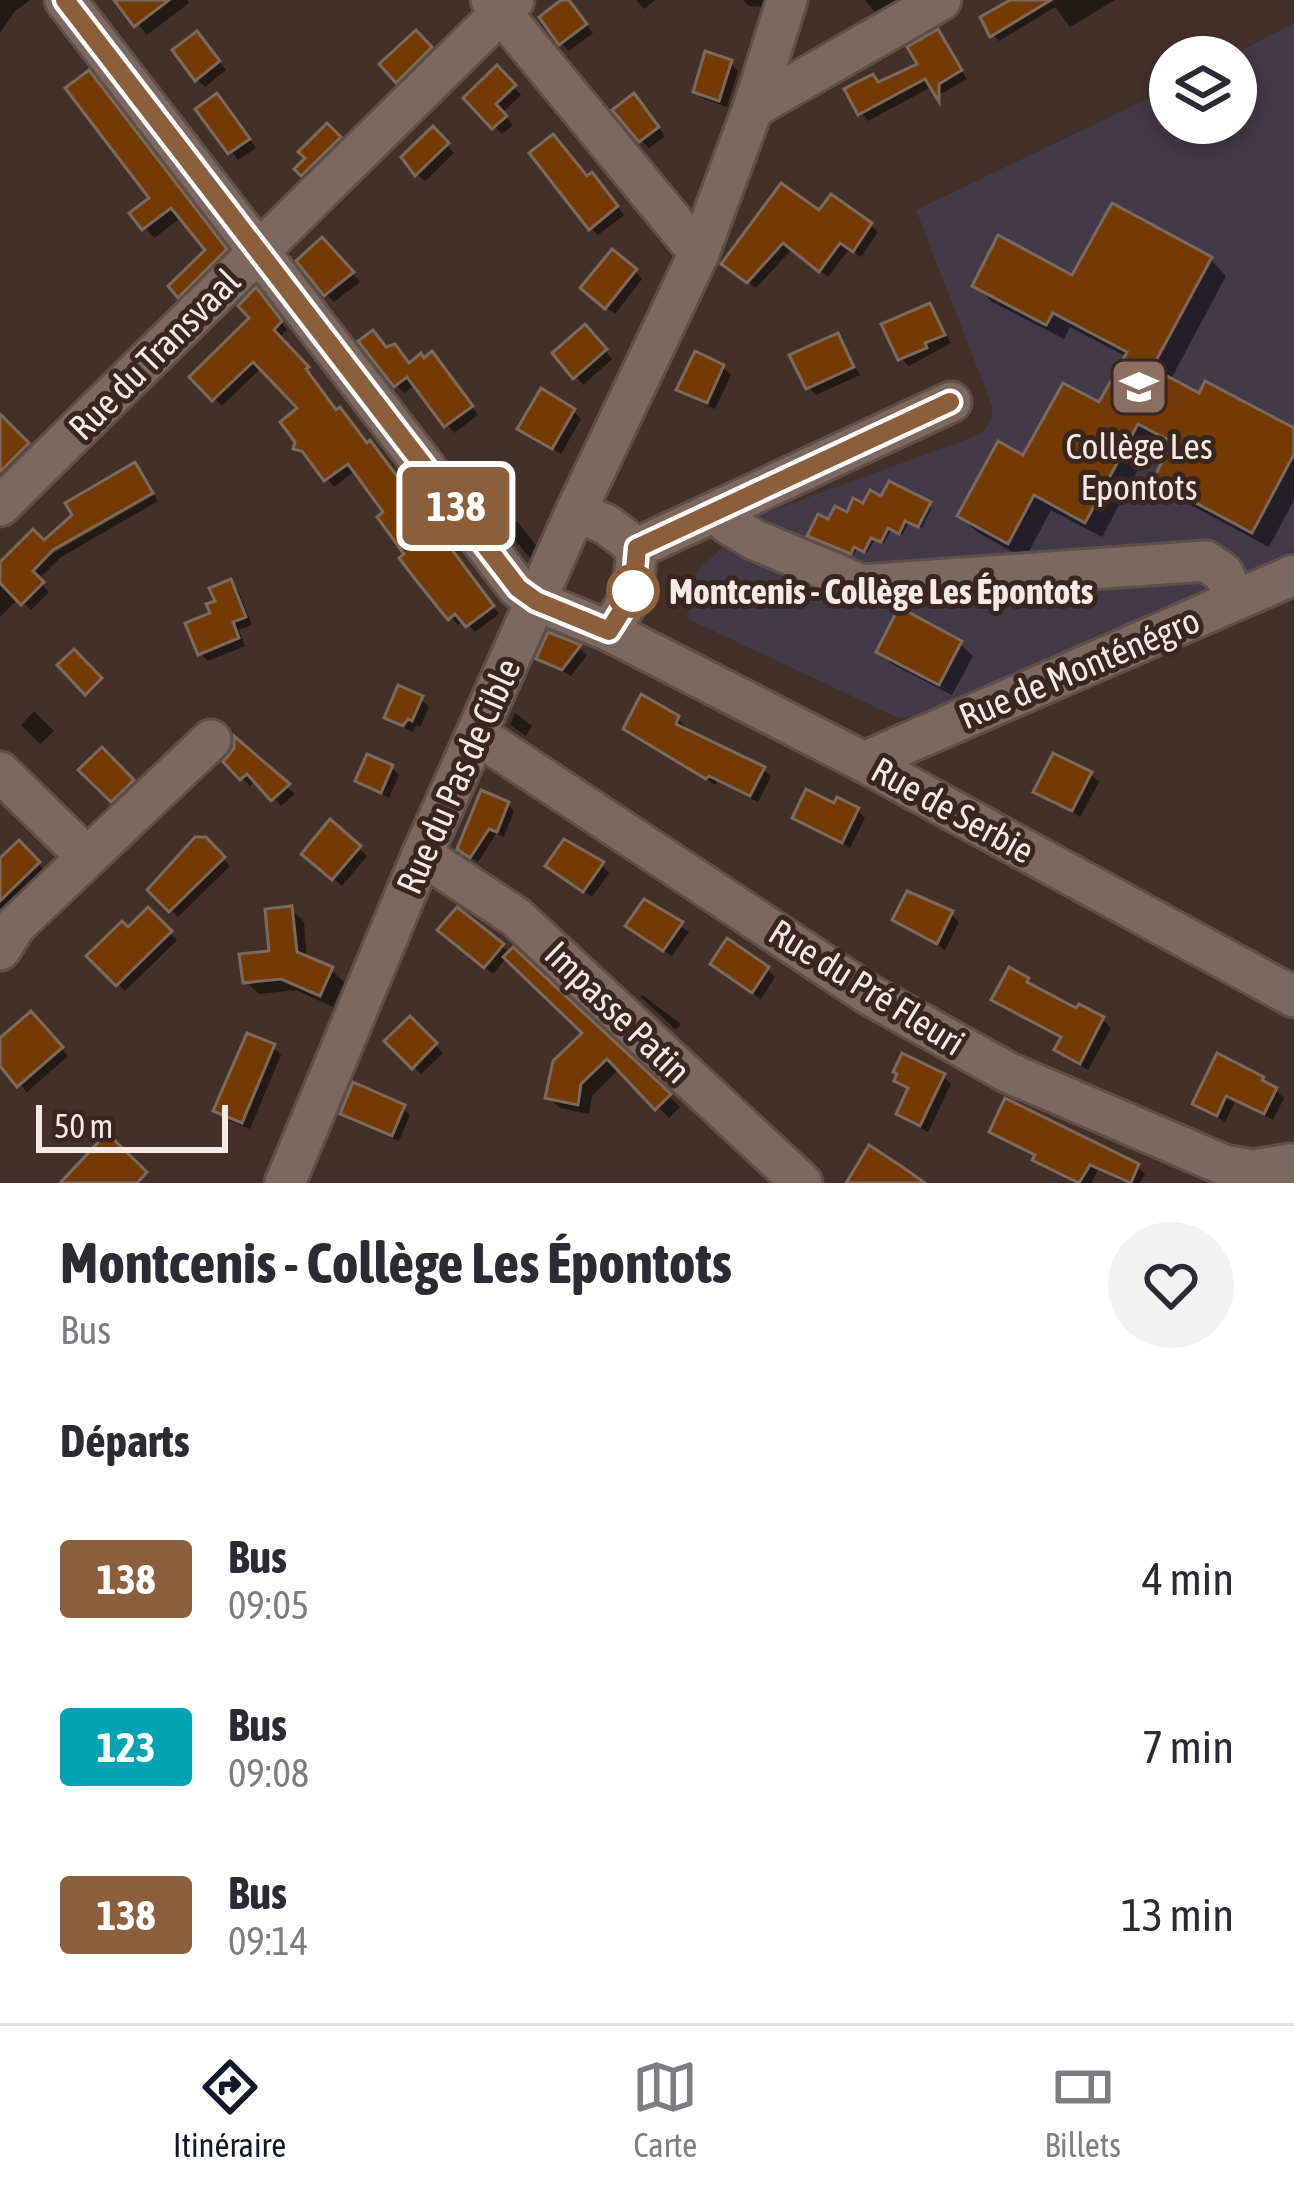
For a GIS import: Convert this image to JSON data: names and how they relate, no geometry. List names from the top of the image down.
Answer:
{
  "streets": {
    "street": [
      "Rue du Transvaal",
      "Rue de Monténégro",
      "Rue du Pas de Cible",
      "Rue de Serbie",
      "Rue du Pré Fleuri",
      "Impasse Patin"
    ]
  },
  "crossings": [
    ["Rue de Monténégro", "Rue de Serbie"],
    ["Rue du Pas de Cible", "Rue de Serbie"],
    ["Rue du Pas de Cible", "Rue du Pré Fleuri"],
    ["Rue du Pas de Cible", "Impasse Patin"]
  ],
  "places": {
    "school or university": ["Collège Les Epontots"],
    "other": ["Montcenis - Collège Les Épontots"]
  },
  "lines": ["bus line 138"],
  "scale_bar": "50 m",
  "page": {
    "on_map": "138",
    "scale": "50 m",
    "heading": [
      ["Montcenis - Collège Les Épontots", "Bus"],
      "Départs"
    ],
    "list": [
      {
        "mark": "138",
        "name": "Bus",
        "note": "09:05",
        "value": "4 min"
      },
      {
        "mark": "123",
        "name": "Bus",
        "note": "09:08",
        "value": "7 min"
      },
      {
        "mark": "138",
        "name": "Bus",
        "note": "09:14",
        "value": "13 min"
      }
    ],
    "tabs": ["Itinéraire", "Carte", "Billets"]
  }
}
